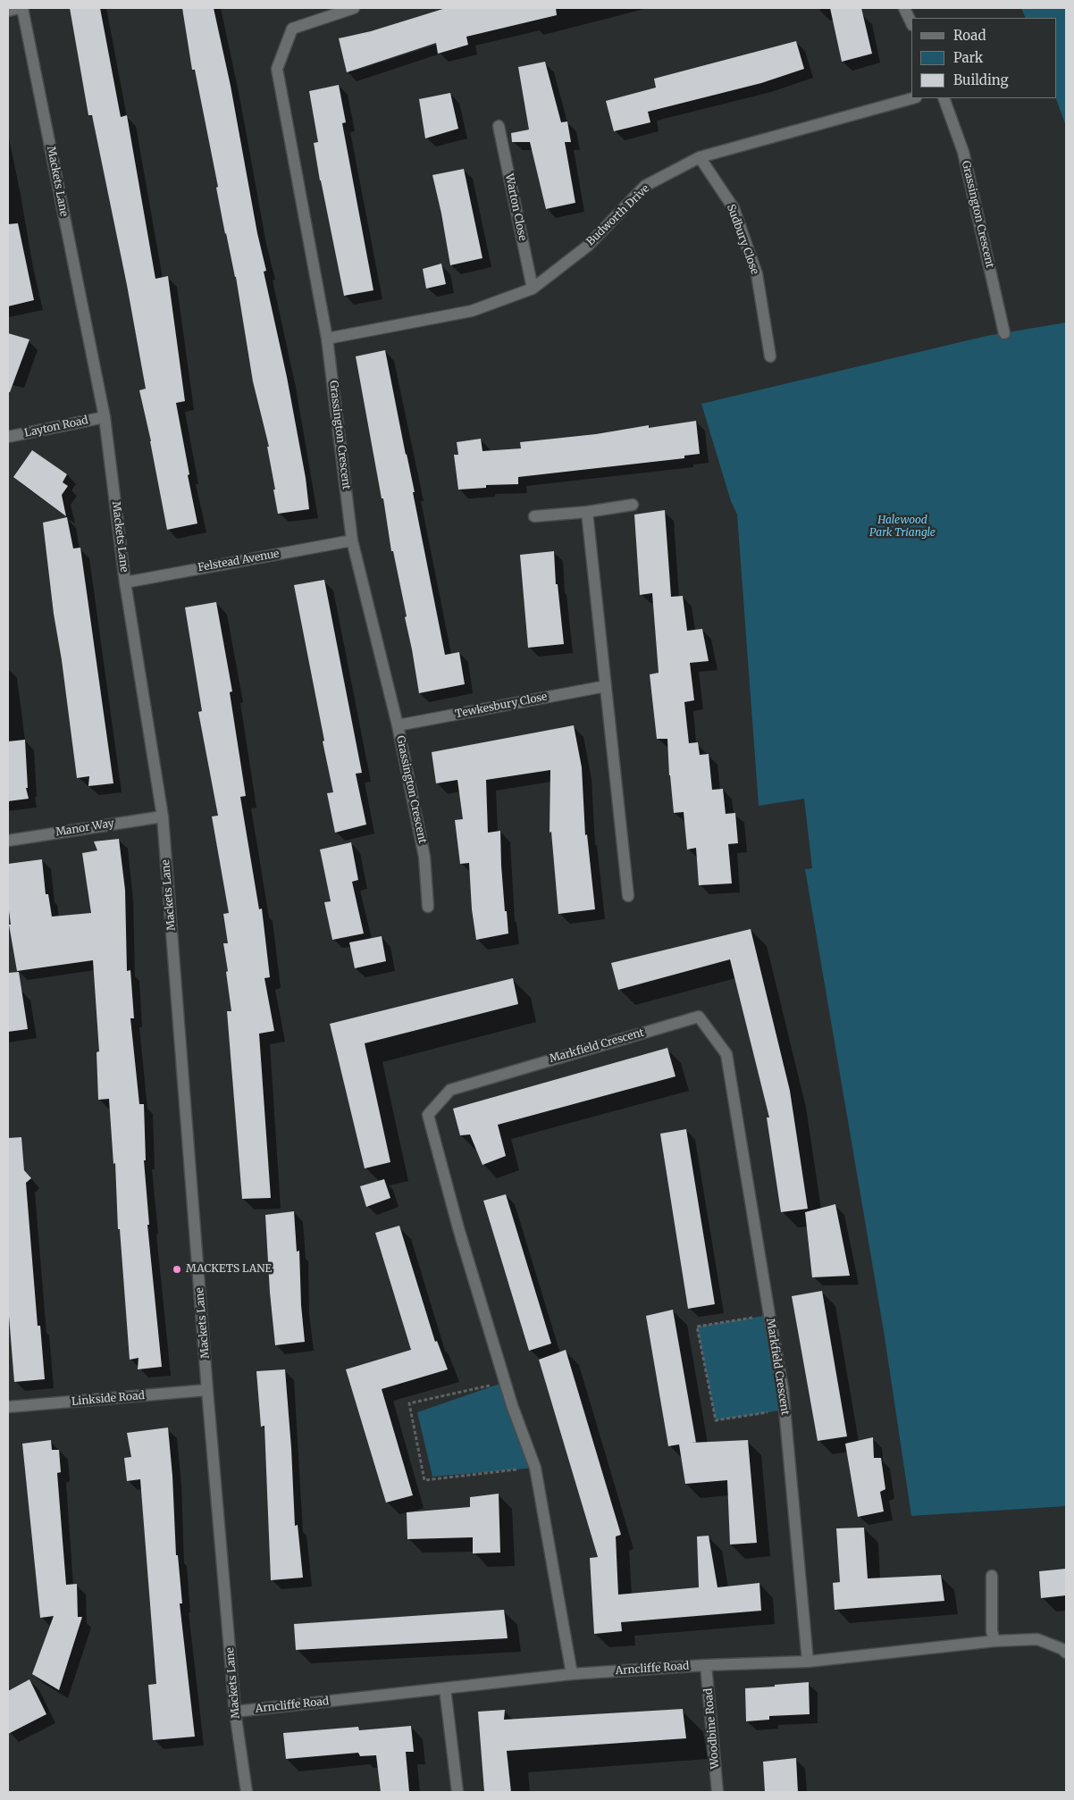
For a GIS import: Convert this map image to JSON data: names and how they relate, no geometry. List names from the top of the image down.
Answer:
{
  "streets": {
    "street": [
      "Mackets Lane",
      "Warton Close",
      "Grassington Crescent",
      "Budworth Drive",
      "Sudbury Close",
      "Layton Road",
      "Felstead Avenue",
      "Tewkesbury Close",
      "Manor Way",
      "Markfield Crescent",
      "Linkside Road",
      "Arncliffe Road",
      "Woodbine Road"
    ]
  },
  "crossings": [
    ["Mackets Lane", "Layton Road"],
    ["Mackets Lane", "Felstead Avenue"],
    ["Mackets Lane", "Manor Way"],
    ["Mackets Lane", "Linkside Road"],
    ["Mackets Lane", "Arncliffe Road"],
    ["Warton Close", "Budworth Drive"],
    ["Grassington Crescent", "Budworth Drive"],
    ["Grassington Crescent", "Felstead Avenue"],
    ["Grassington Crescent", "Tewkesbury Close"],
    ["Budworth Drive", "Sudbury Close"],
    ["Markfield Crescent", "Arncliffe Road"],
    ["Arncliffe Road", "Woodbine Road"]
  ],
  "parks": ["Halewood Park Triangle"],
  "places": ["MACKETS LANE"],
  "legend": ["Road", "Park", "Building"]
}
